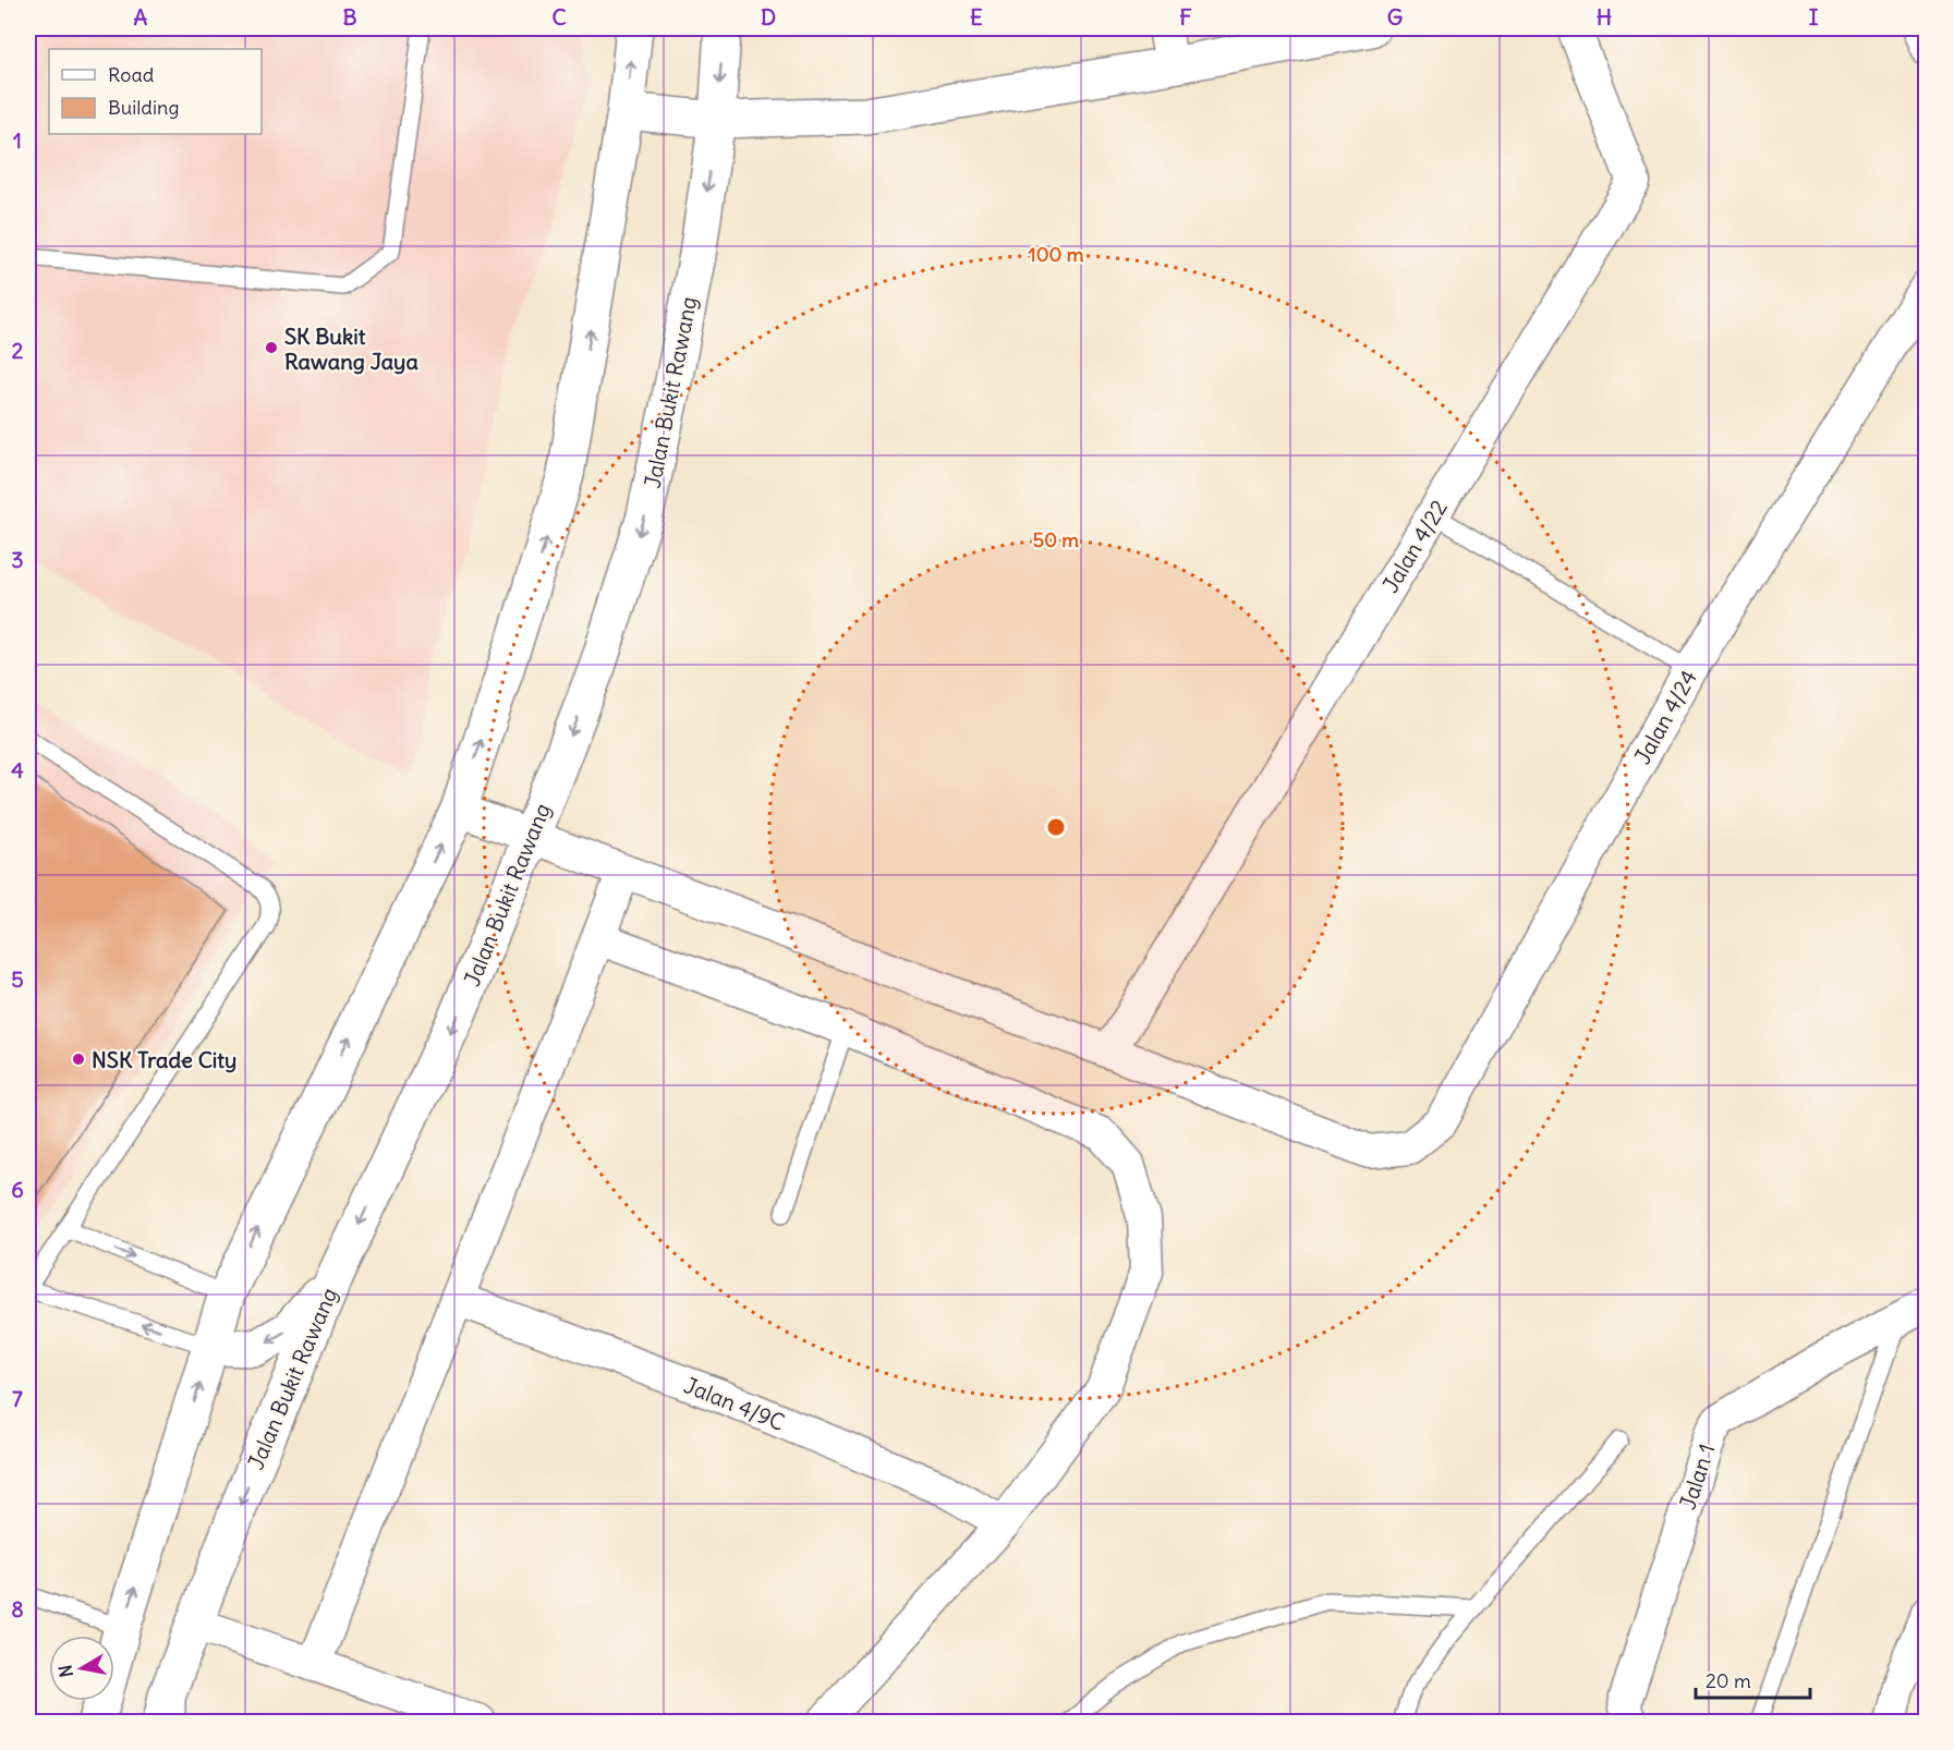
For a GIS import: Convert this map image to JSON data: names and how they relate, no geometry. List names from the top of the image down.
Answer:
{
  "streets": {
    "street": [
      "Jalan Bukit Rawang",
      "Jalan 4/22",
      "Jalan 4/24",
      "Jalan 4/9C",
      "Jalan 1"
    ]
  },
  "crossings": [
    ["Jalan 4/22", "Jalan 4/24"]
  ],
  "places": ["SK Bukit Rawang Jaya", "NSK Trade City"],
  "legend": ["Road", "Building"],
  "scale_bar": "20 m",
  "north": "left",
  "grid": {
    "columns": [
      "A",
      "B",
      "C",
      "D",
      "E",
      "F",
      "G",
      "H",
      "I"
    ],
    "rows": [
      "1",
      "2",
      "3",
      "4",
      "5",
      "6",
      "7",
      "8"
    ]
  },
  "rings": ["100 m", "50 m"]
}
